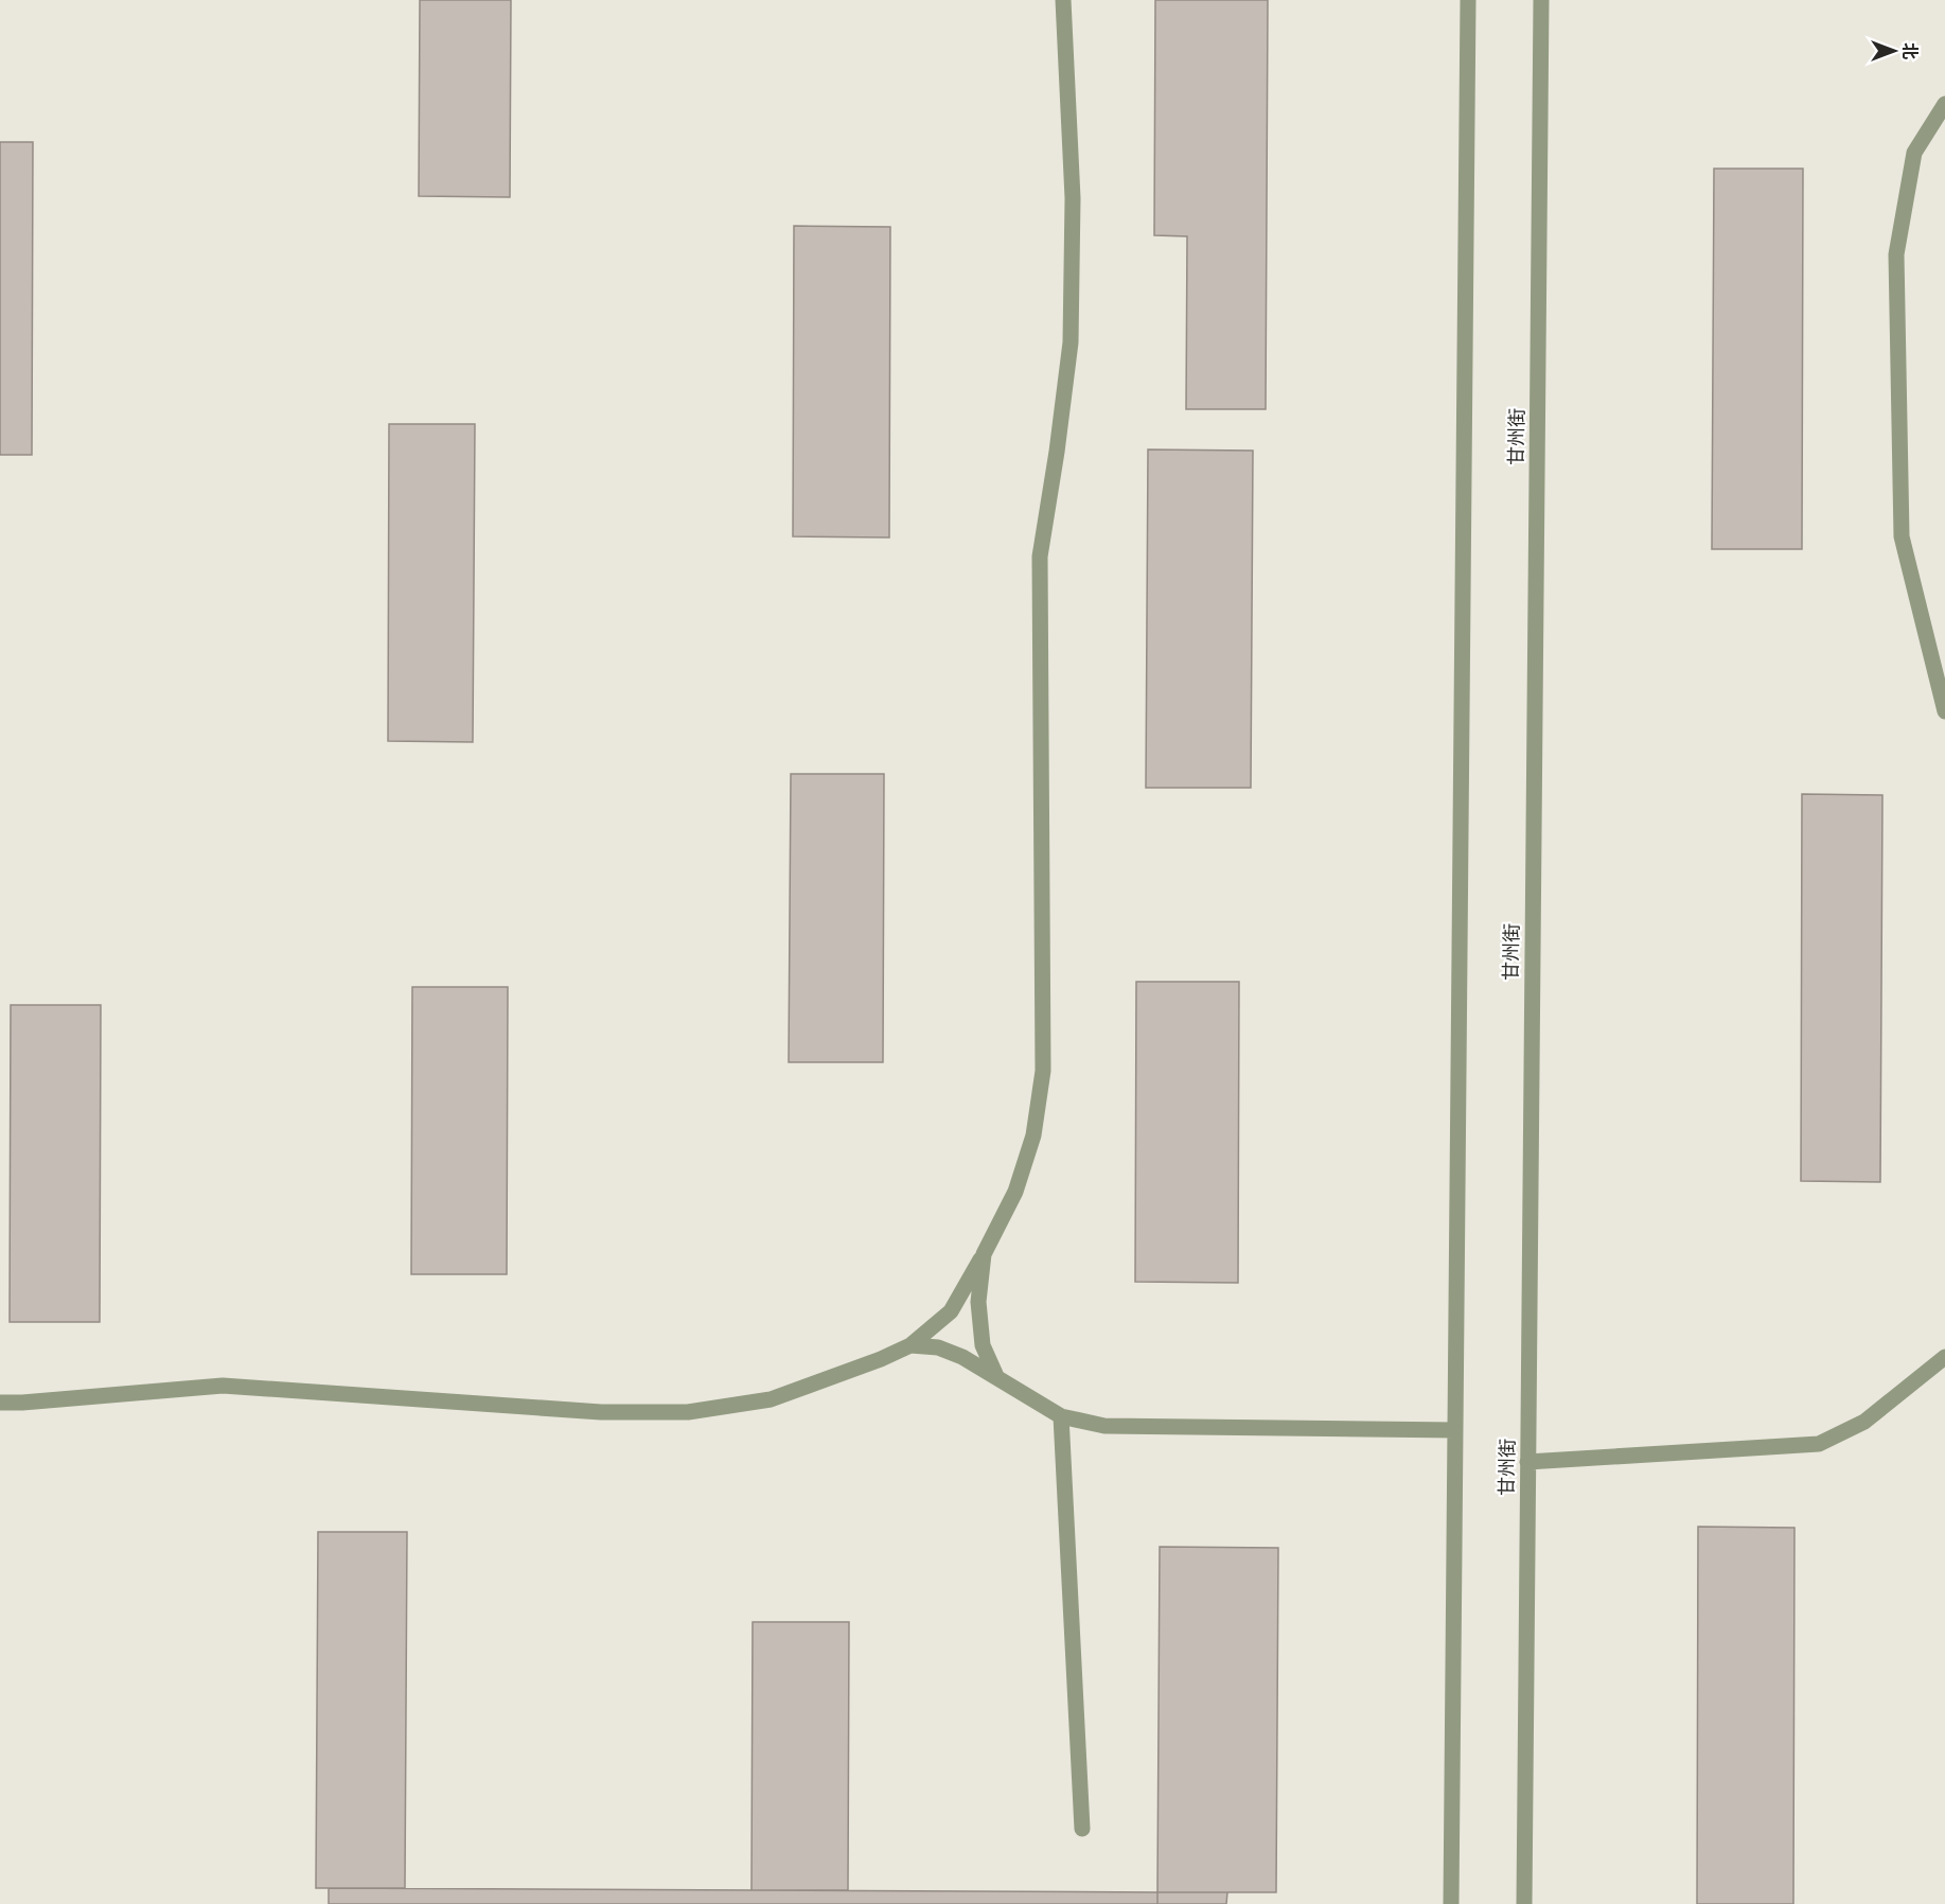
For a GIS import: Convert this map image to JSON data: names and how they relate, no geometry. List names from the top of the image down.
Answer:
{
  "streets": {
    "street": ["甘州街"]
  },
  "north": "right"
}
